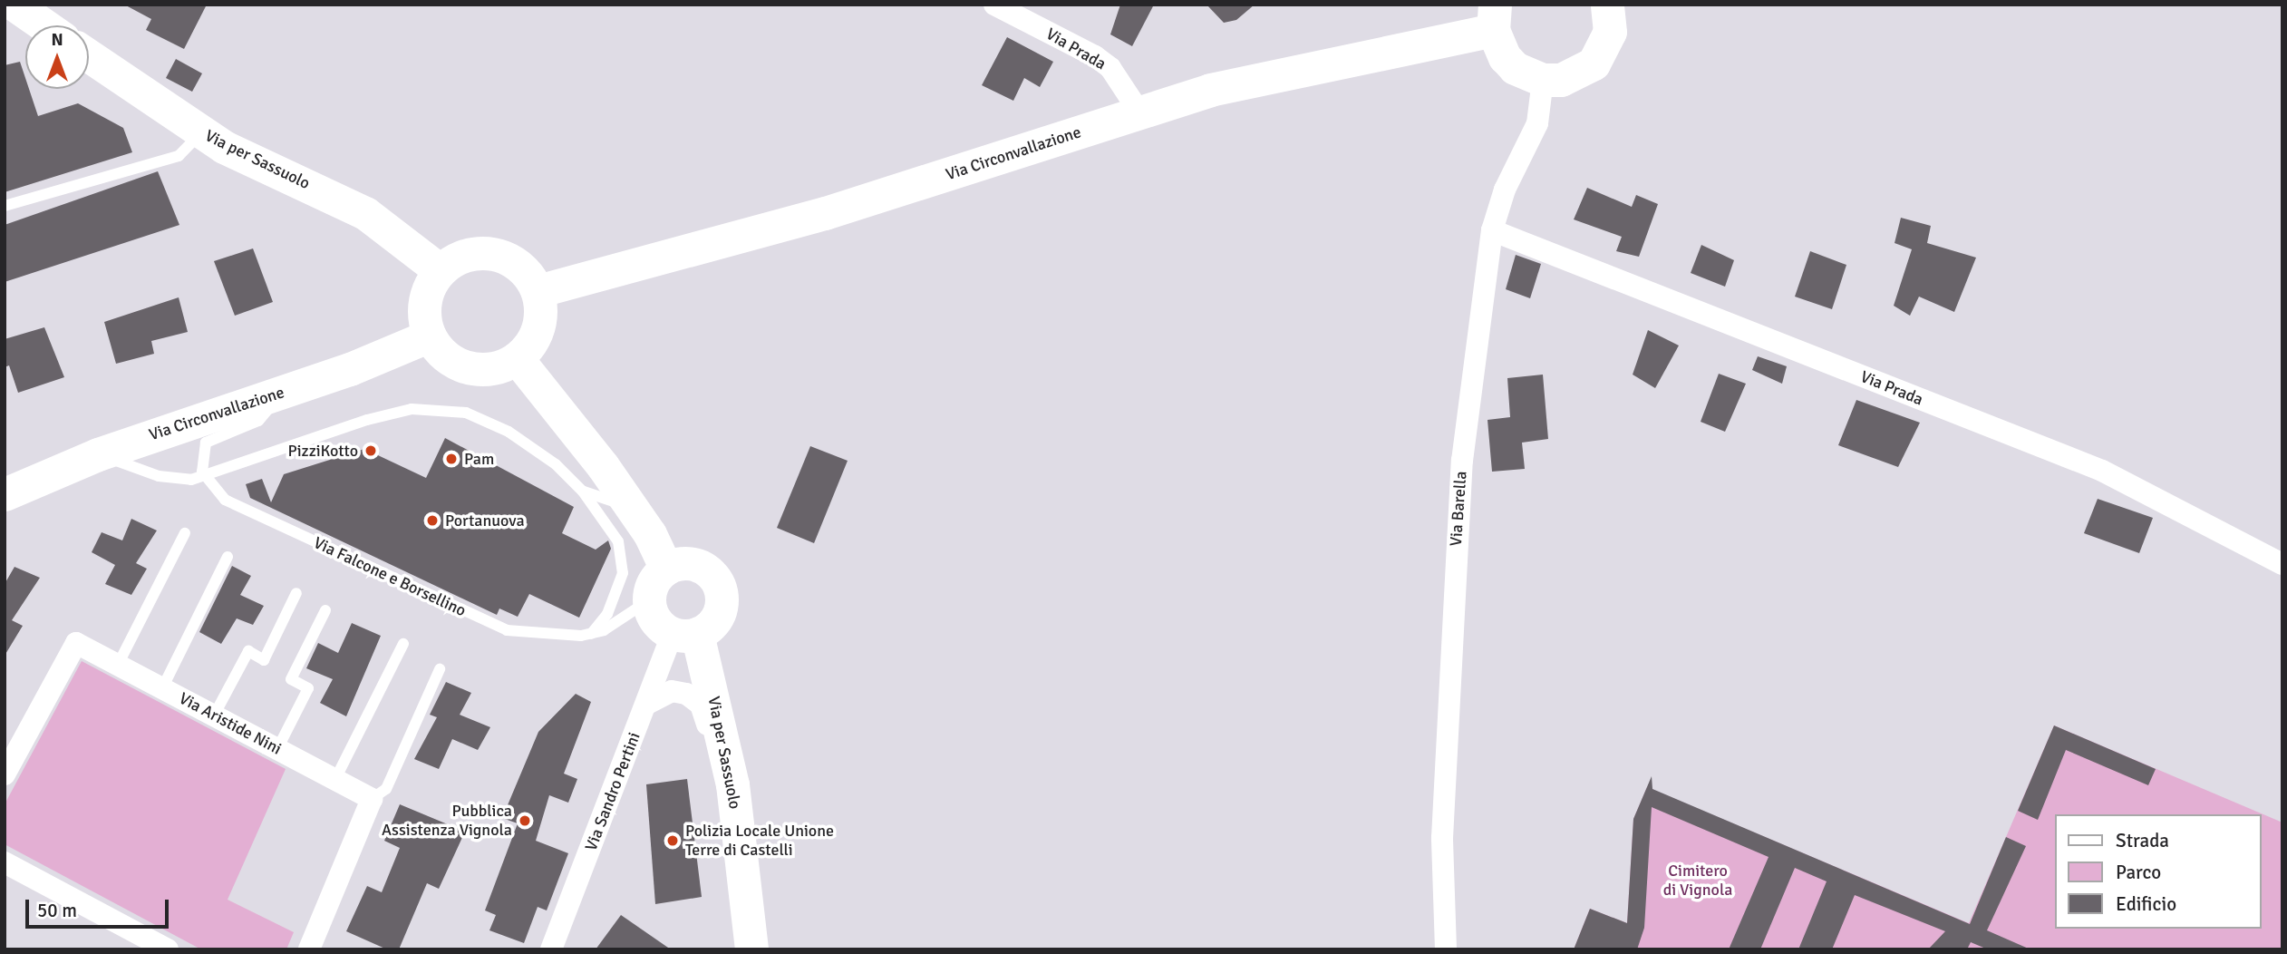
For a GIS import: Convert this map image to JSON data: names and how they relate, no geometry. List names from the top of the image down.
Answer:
{
  "streets": {
    "main road": ["Via Circonvallazione", "Via per Sassuolo"],
    "street": [
      "Via Prada",
      "Via Barella",
      "Via Aristide Nini",
      "Via Sandro Pertini"
    ],
    "lane": ["Via Falcone e Borsellino"]
  },
  "crossings": [
    ["Via Prada", "Via Circonvallazione"],
    ["Via Prada", "Via Barella"],
    ["Via Circonvallazione", "Via per Sassuolo"],
    ["Via per Sassuolo", "Via Falcone e Borsellino"],
    ["Via per Sassuolo", "Via Sandro Pertini"],
    ["Via Falcone e Borsellino", "Via Sandro Pertini"]
  ],
  "parks": ["Cimitero di Vignola"],
  "places": [
    "PizziKotto",
    "Pam",
    "Portanuova",
    "Pubblica Assistenza Vignola",
    "Polizia Locale Unione Terre di Castelli"
  ],
  "legend": ["Strada", "Parco", "Edificio"],
  "scale_bar": "50 m",
  "north": "top"
}
